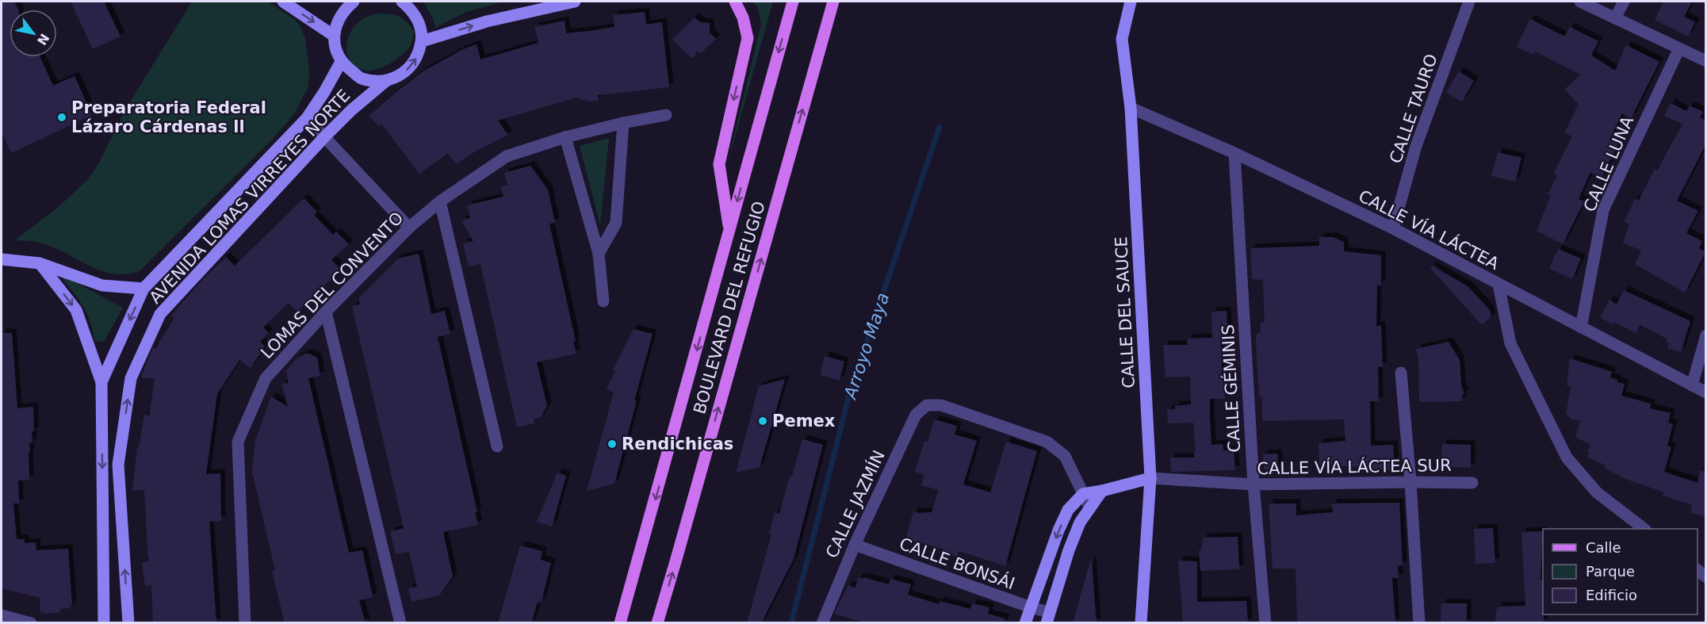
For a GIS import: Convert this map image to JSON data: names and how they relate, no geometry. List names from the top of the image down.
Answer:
{
  "streets": {
    "main road": ["BOULEVARD DEL REFUGIO"],
    "street": [
      "CALLE TAURO",
      "CALLE LUNA",
      "AVENIDA LOMAS VIRREYES NORTE",
      "CALLE VÍA LÁCTEA",
      "LOMAS DEL CONVENTO",
      "CALLE DEL SAUCE",
      "CALLE GÉMINIS",
      "CALLE VÍA LÁCTEA SUR",
      "CALLE JAZMÍN",
      "CALLE BONSÁI"
    ]
  },
  "crossings": [
    ["CALLE TAURO", "CALLE VÍA LÁCTEA"],
    ["CALLE LUNA", "CALLE VÍA LÁCTEA"],
    ["CALLE VÍA LÁCTEA", "CALLE DEL SAUCE"],
    ["CALLE VÍA LÁCTEA", "CALLE GÉMINIS"],
    ["CALLE DEL SAUCE", "CALLE VÍA LÁCTEA SUR"],
    ["CALLE GÉMINIS", "CALLE VÍA LÁCTEA SUR"],
    ["CALLE JAZMÍN", "CALLE BONSÁI"]
  ],
  "water": ["Arroyo Maya"],
  "places": ["Preparatoria Federal Lázaro Cárdenas ll", "Pemex", "Rendichicas"],
  "legend": ["Calle", "Parque", "Edificio"],
  "north": "bottom right"
}
